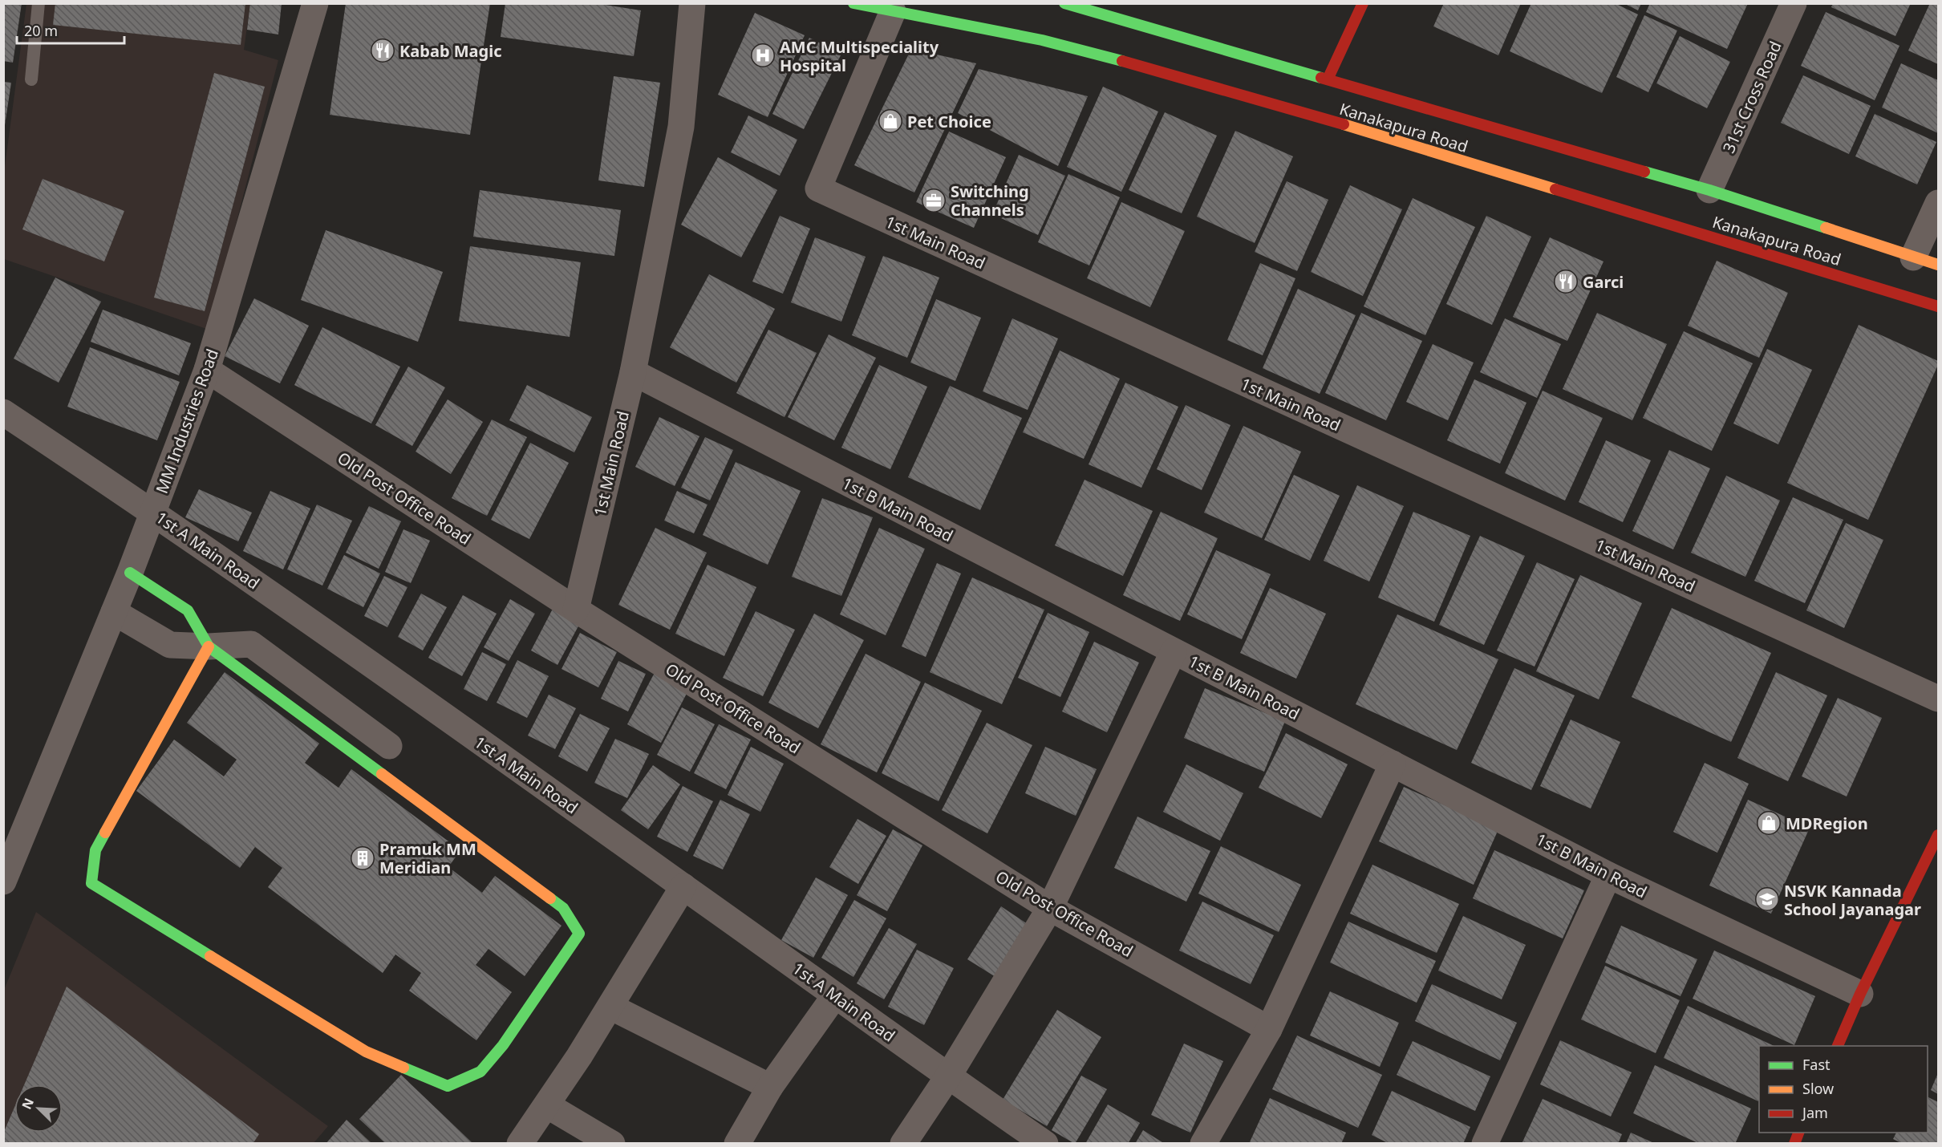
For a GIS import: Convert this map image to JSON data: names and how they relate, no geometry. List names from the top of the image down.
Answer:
{
  "streets": {
    "main road": ["Kanakapura Road"],
    "street": [
      "31st Cross Road",
      "1st Main Road",
      "MM Industries Road",
      "Old Post Office Road",
      "1st B Main Road",
      "1st A Main Road"
    ]
  },
  "crossings": [
    ["31st Cross Road", "Kanakapura Road"],
    ["Kanakapura Road", "1st Main Road"],
    ["1st Main Road", "Old Post Office Road"],
    ["1st Main Road", "1st B Main Road"],
    ["MM Industries Road", "Old Post Office Road"],
    ["MM Industries Road", "1st A Main Road"]
  ],
  "places": {
    "restaurant": ["Kabab Magic", "Garci"],
    "hospital": ["AMC Multispeciality Hospital"],
    "shop": ["Pet Choice", "MDRegion"],
    "office": ["Switching Channels"],
    "building": ["Pramuk MM Meridian"],
    "school or university": ["NSVK Kannada School Jayanagar"]
  },
  "legend": ["Fast", "Slow", "Jam"],
  "scale_bar": "20 m",
  "north": "top left"
}
